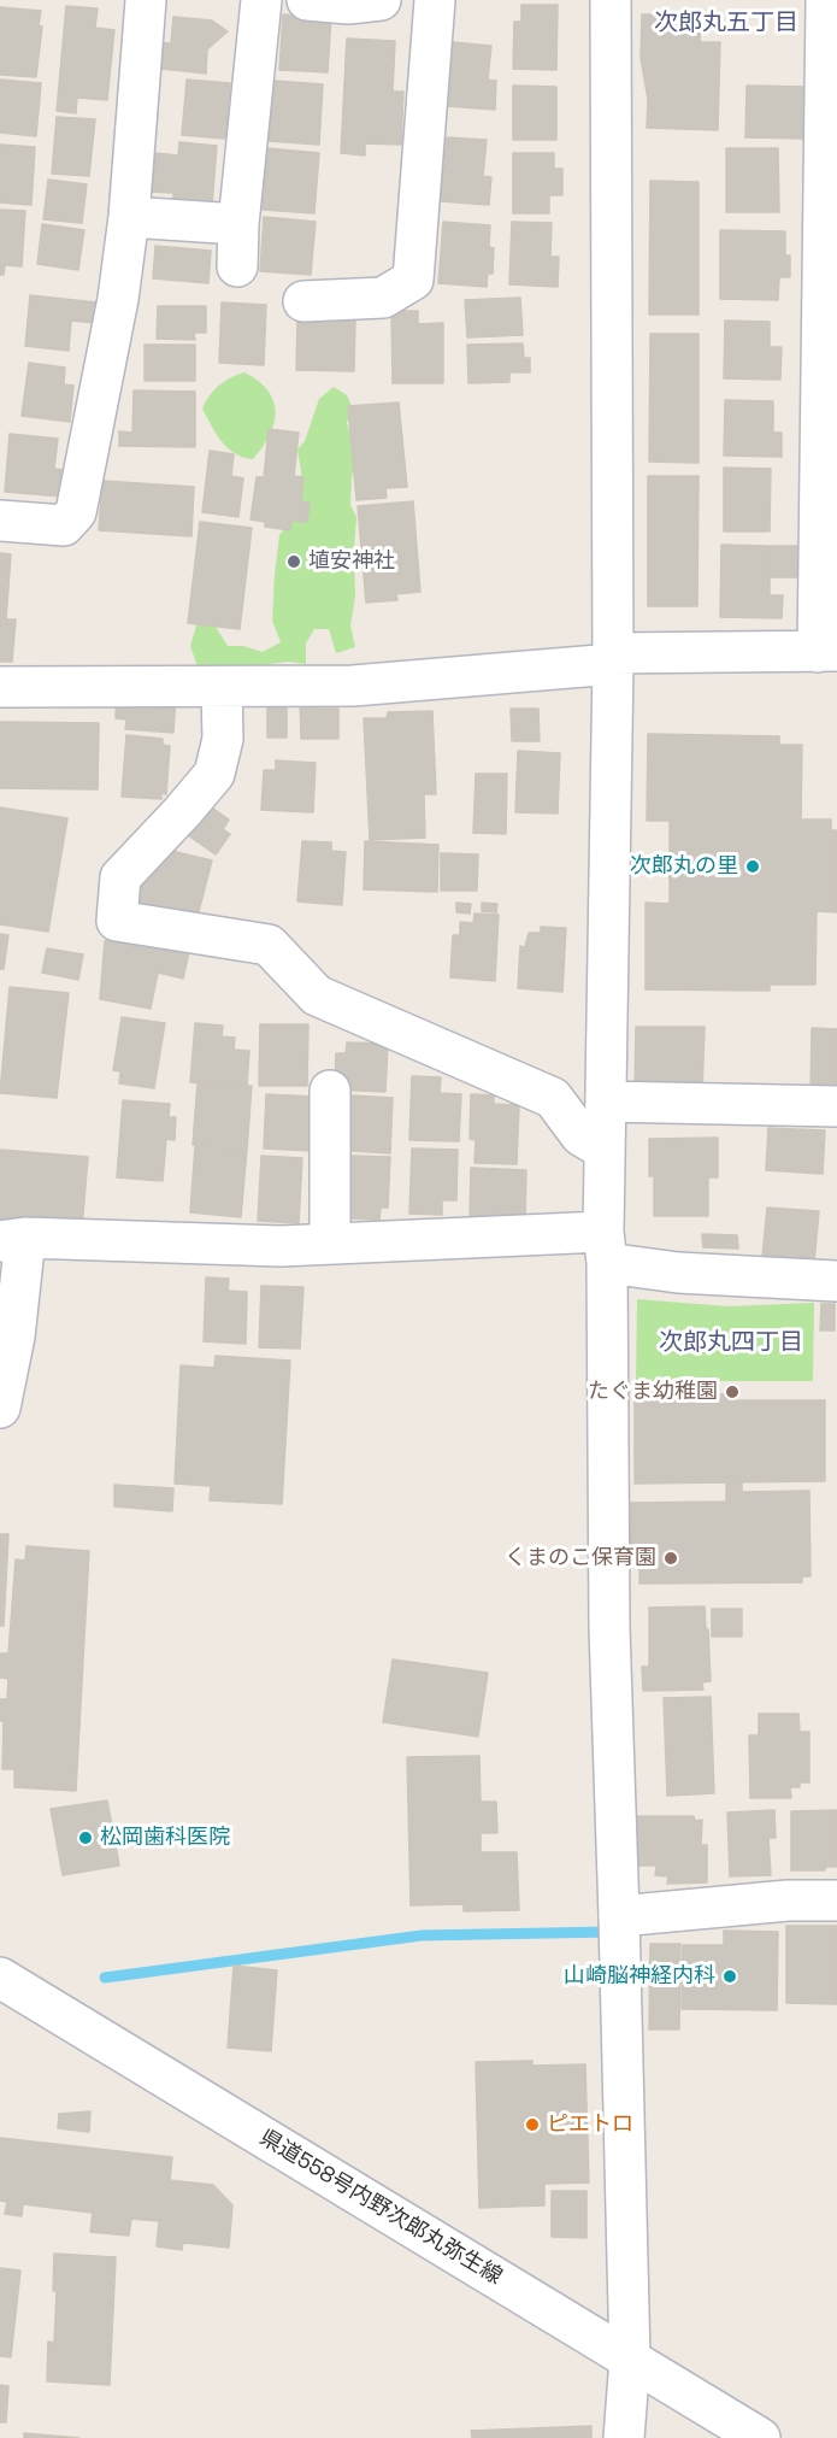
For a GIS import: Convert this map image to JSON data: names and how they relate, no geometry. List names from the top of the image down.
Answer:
{
  "streets": {
    "street": ["県道558号内野次郎丸弥生線"]
  },
  "districts": ["次郎丸五丁目", "次郎丸四丁目"],
  "places": [
    "埴安神社",
    "次郎丸の里",
    "たぐま幼稚園",
    "くまのこ保育園",
    "松岡歯科医院",
    "山崎脳神経内科",
    "ピエトロ"
  ]
}
